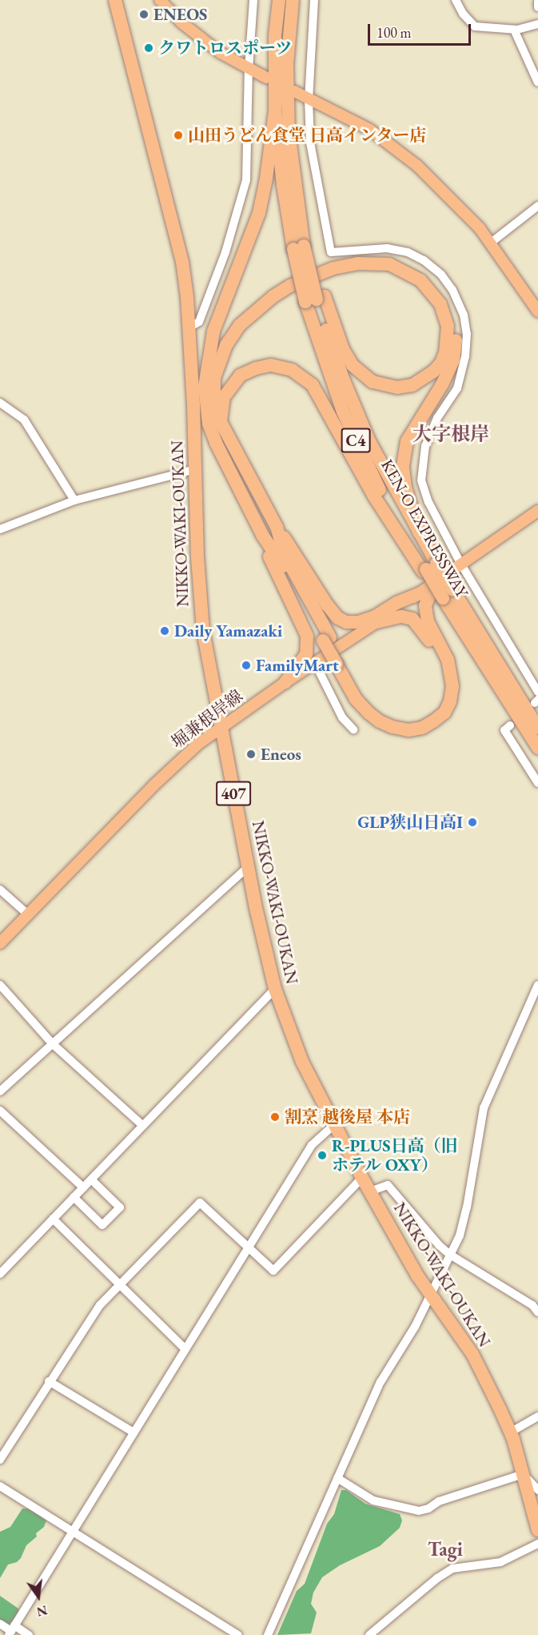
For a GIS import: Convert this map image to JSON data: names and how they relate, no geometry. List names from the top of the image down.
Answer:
{
  "streets": {
    "highway": [
      "C4",
      "NIKKO-WAKI-OUKAN",
      "KEN-O EXPRESSWAY",
      "407"
    ],
    "main road": ["堀兼根岸線"]
  },
  "crossings": [
    ["NIKKO-WAKI-OUKAN", "堀兼根岸線"]
  ],
  "districts": ["大字根岸", "Tagi"],
  "places": [
    "ENEOS",
    "クワトロスポーツ",
    "山田うどん食堂 日高インター店",
    "Daily Yamazaki",
    "FamilyMart",
    "Eneos",
    "GLP狭山日高Ⅰ",
    "割烹 越後屋 本店",
    "R-PLUS日高（旧 ホテル OXY）"
  ],
  "scale_bar": "100 m",
  "north": "bottom"
}
